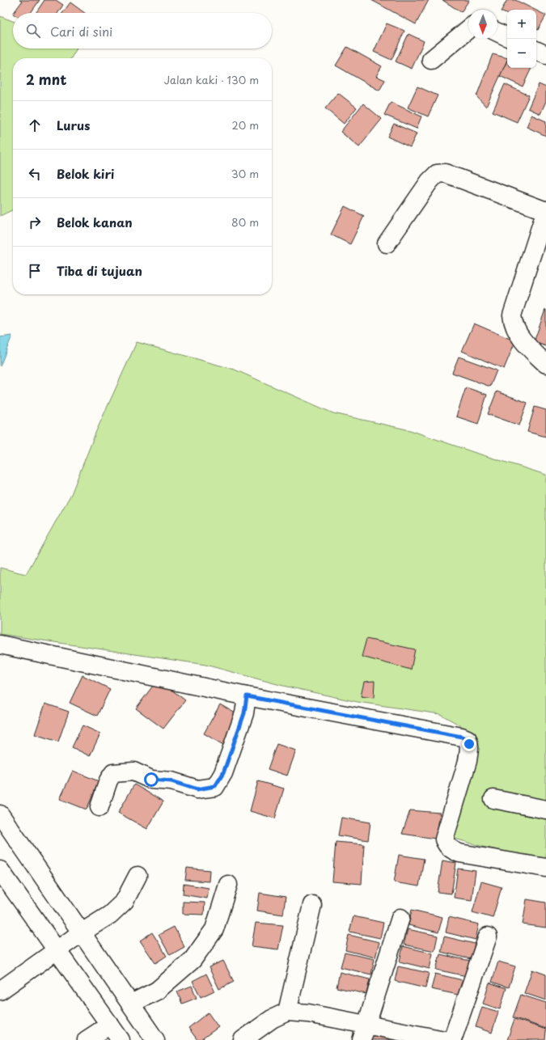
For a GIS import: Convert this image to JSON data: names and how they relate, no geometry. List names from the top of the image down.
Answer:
{
  "north": "bottom",
  "page": {
    "map_buttons": ["+", "−"],
    "search": "Cari di sini",
    "heading": ["2 mnt", "Jalan kaki · 130 m"],
    "list": [
      ["Lurus", "20 m"],
      ["Belok kiri", "30 m"],
      ["Belok kanan", "80 m"],
      "Tiba di tujuan"
    ]
  }
}
